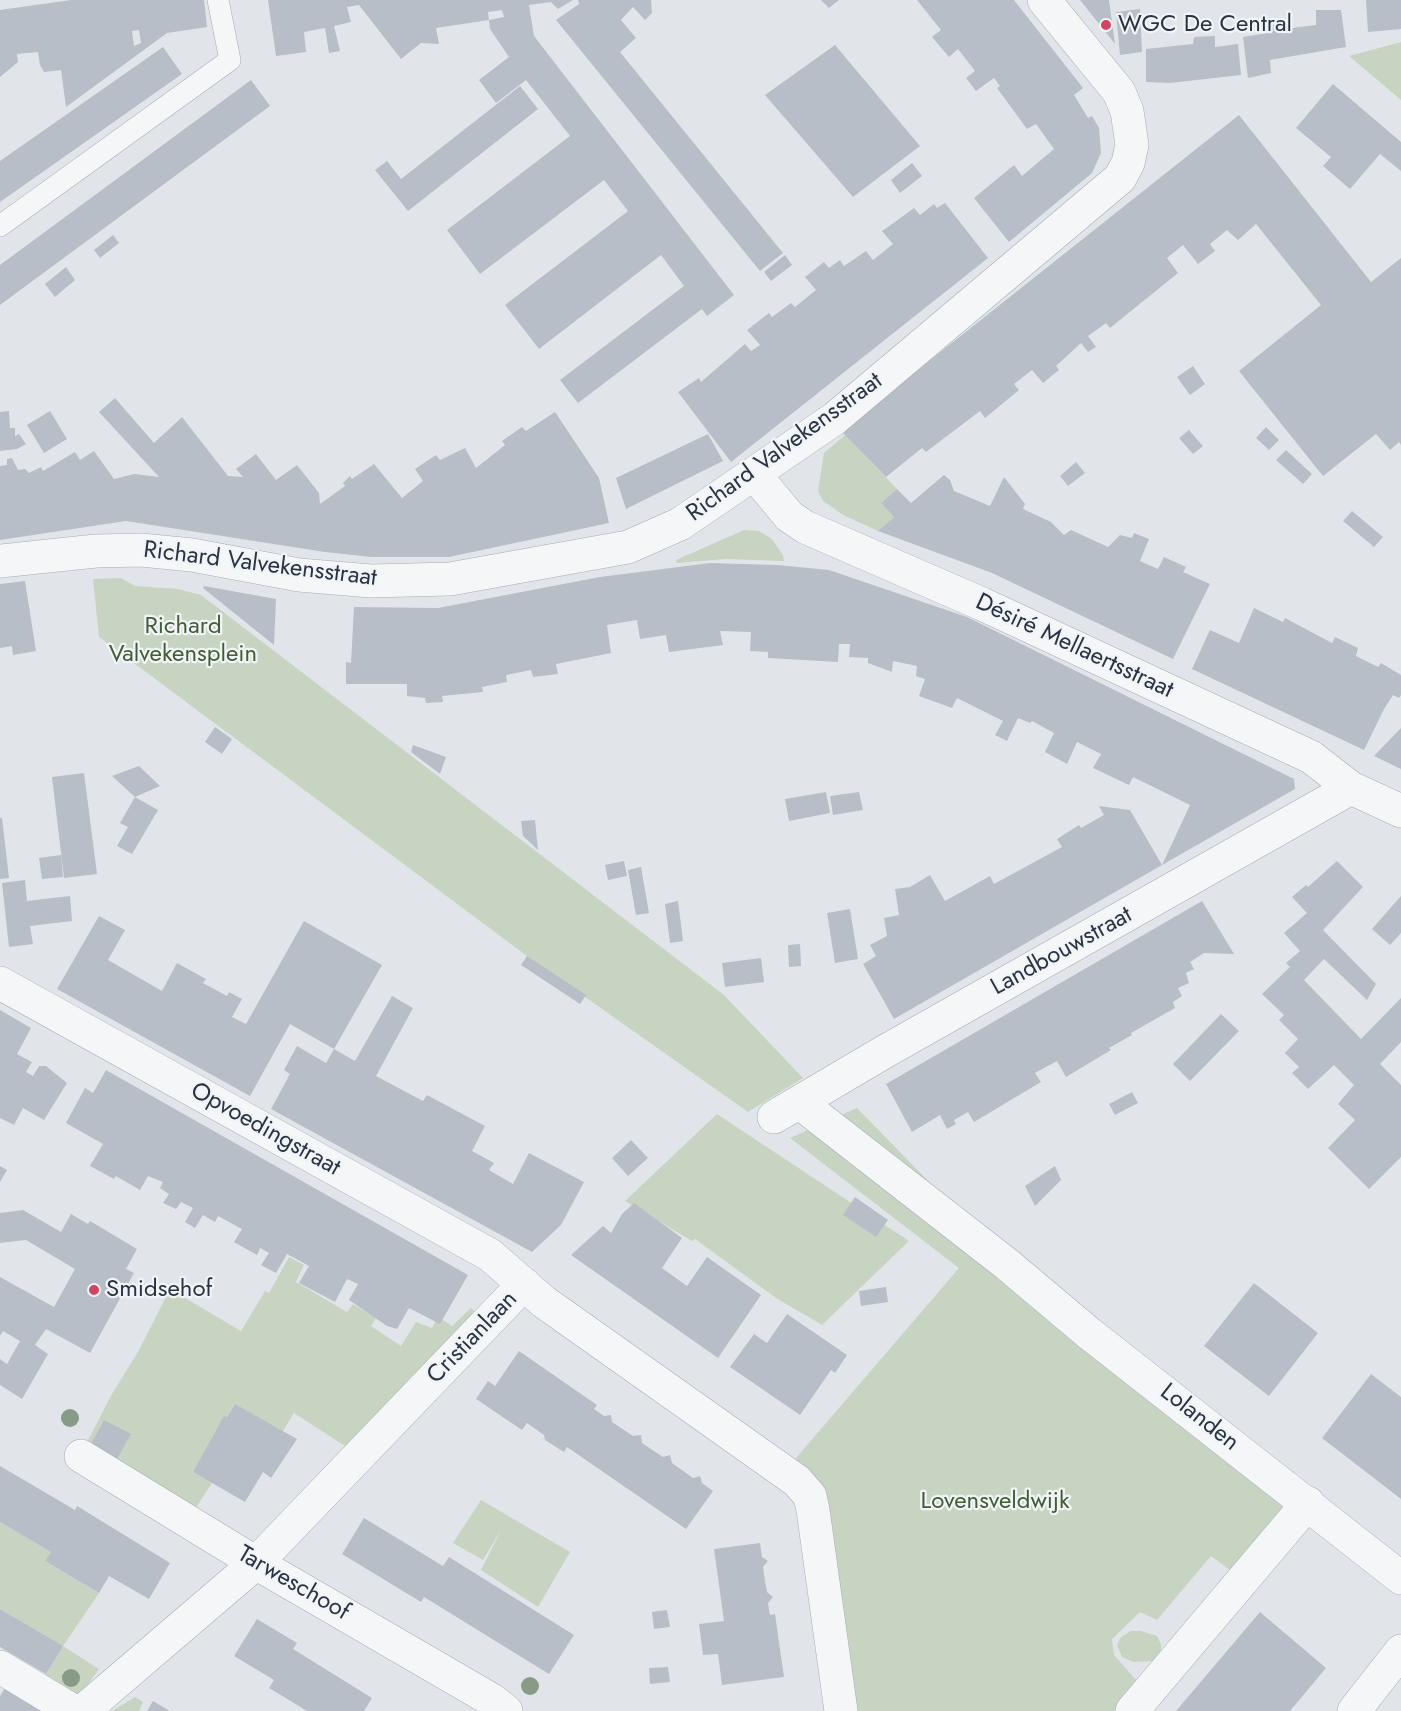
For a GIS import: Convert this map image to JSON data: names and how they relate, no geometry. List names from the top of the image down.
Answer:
{
  "streets": {
    "street": [
      "Richard Valvekensstraat",
      "Désiré Mellaertsstraat",
      "Landbouwstraat",
      "Opvoedingstraat",
      "Cristianlaan",
      "Lolanden",
      "Tarweschoof"
    ]
  },
  "crossings": [
    ["Richard Valvekensstraat", "Désiré Mellaertsstraat"],
    ["Désiré Mellaertsstraat", "Landbouwstraat"],
    ["Landbouwstraat", "Lolanden"],
    ["Opvoedingstraat", "Cristianlaan"],
    ["Cristianlaan", "Tarweschoof"]
  ],
  "parks": ["Richard Valvekensplein", "Lovensveldwijk"],
  "places": ["WGC De Central", "Smidsehof"]
}
